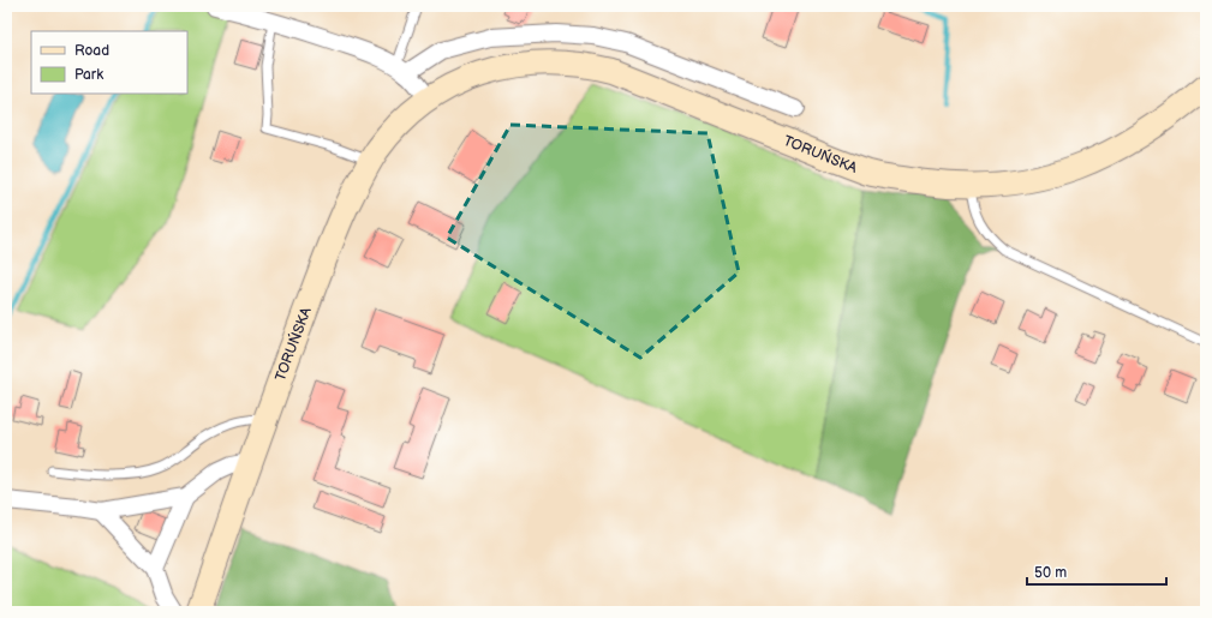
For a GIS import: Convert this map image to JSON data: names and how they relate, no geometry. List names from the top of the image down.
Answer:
{
  "streets": {
    "street": ["TORUŃSKA"]
  },
  "legend": ["Road", "Park"],
  "scale_bar": "50 m"
}
